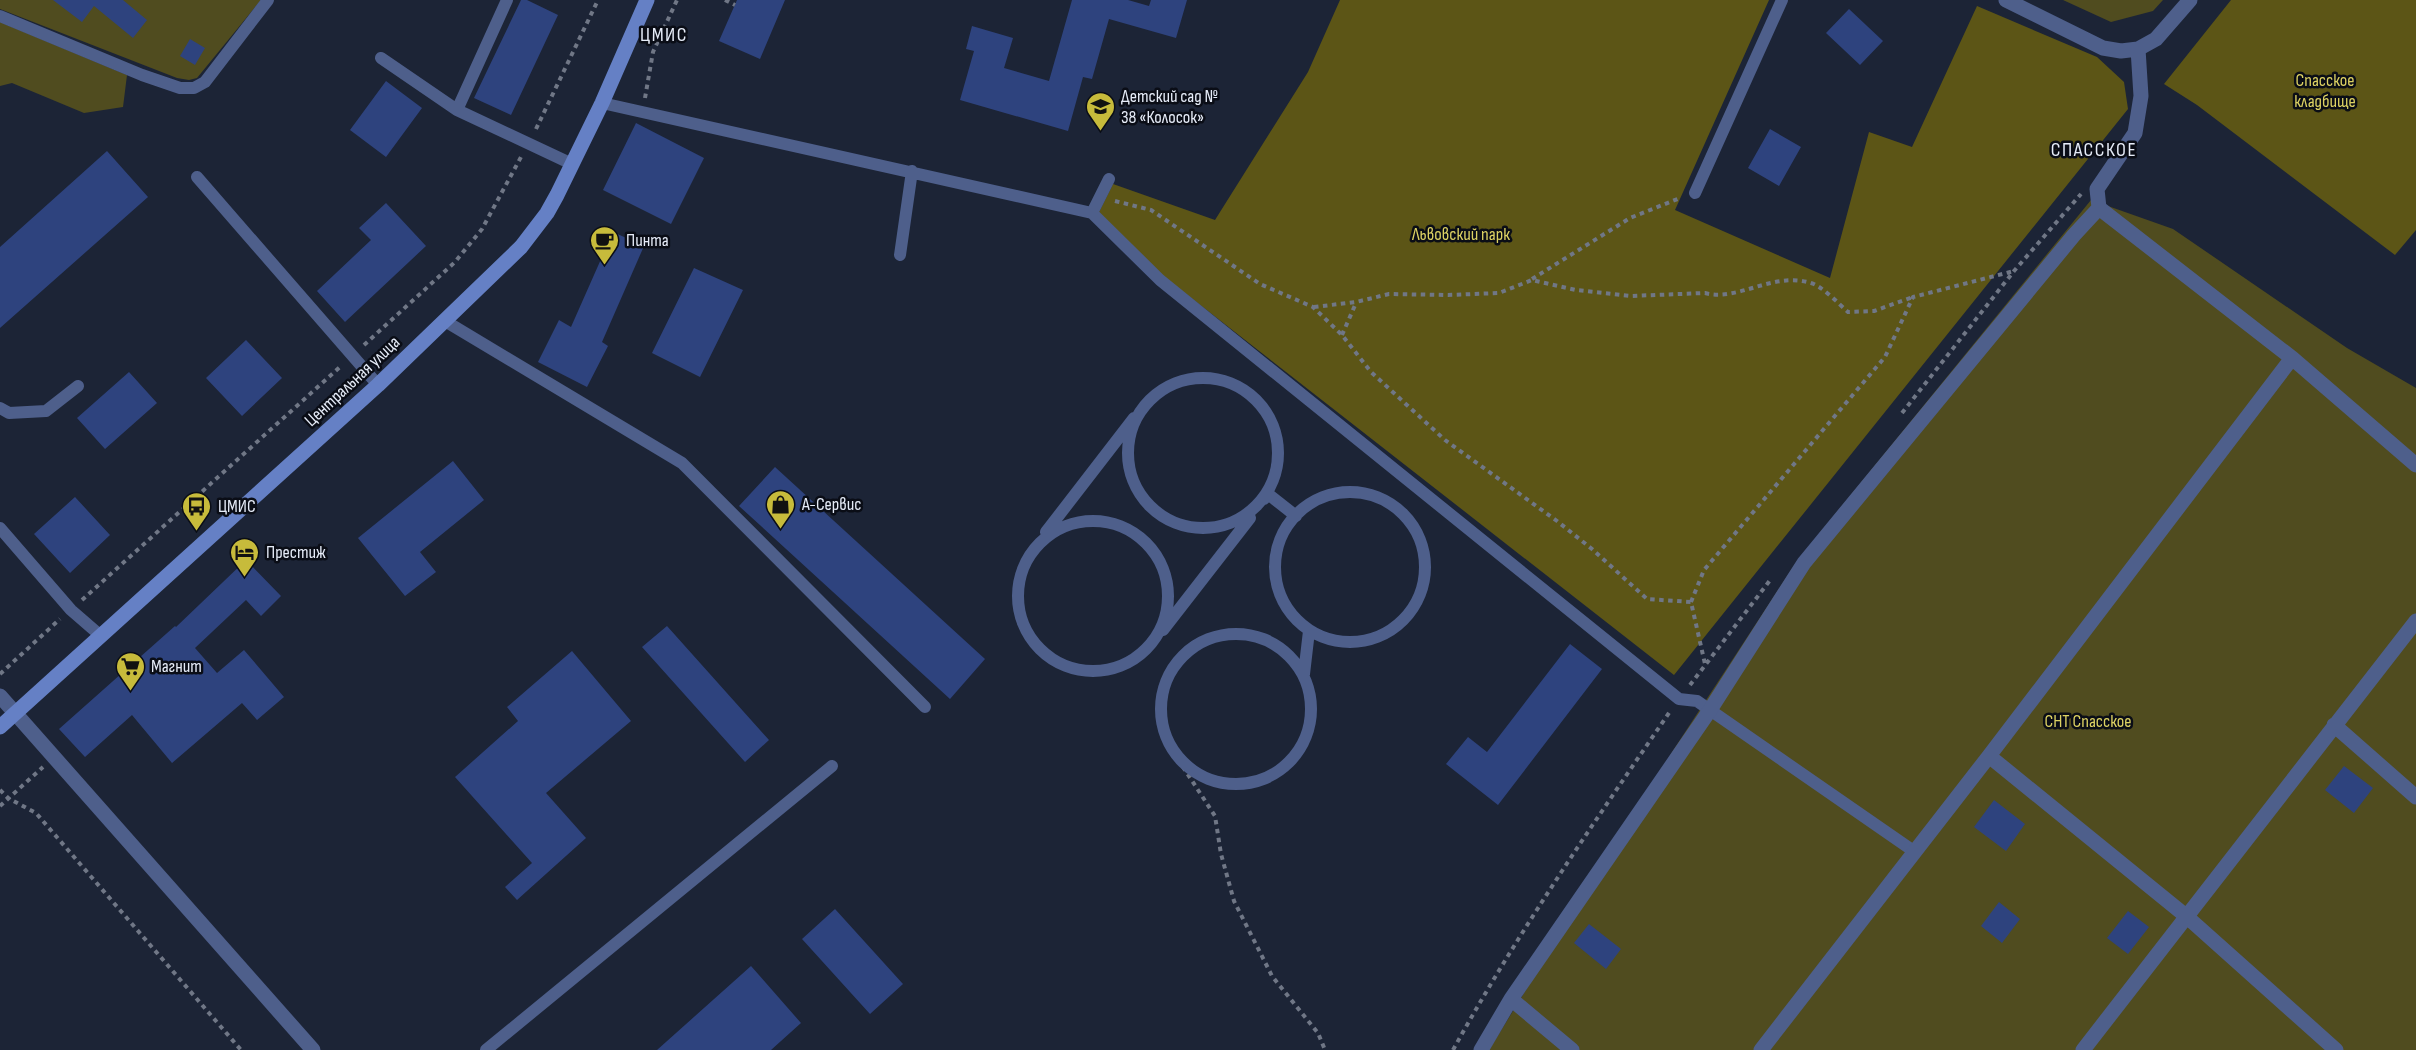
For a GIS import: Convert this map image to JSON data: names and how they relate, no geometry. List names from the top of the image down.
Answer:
{
  "streets": {
    "street": ["Центральная улица"]
  },
  "districts": ["ЦМИС", "СПАССКОЕ"],
  "parks": ["Спасское кладбище", "Львовский парк", "СНТ Спасское"],
  "places": {
    "school or university": ["Детский сад № 38 «Колосок»"],
    "cafe": ["Пинта"],
    "shop": ["A-Сервис"],
    "bus stop": ["ЦМИС"],
    "hotel": ["Престиж"],
    "supermarket": ["Магнит"]
  }
}
